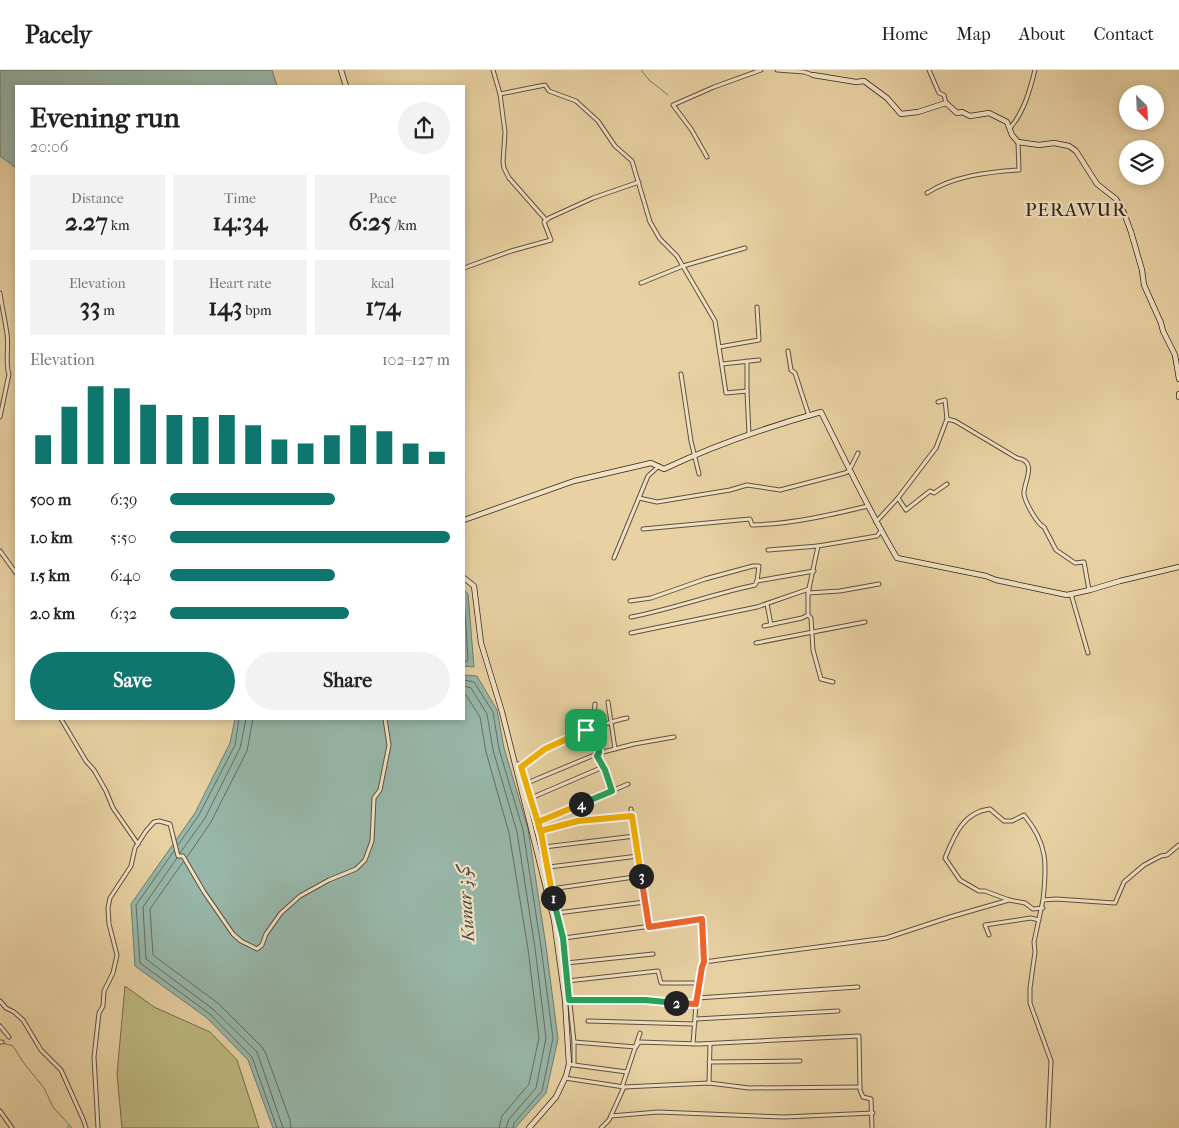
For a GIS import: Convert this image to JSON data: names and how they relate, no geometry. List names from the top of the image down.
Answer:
{
  "districts": ["PERAWUR"],
  "water": ["Kunar کونړ"],
  "north": "bottom right",
  "page": {
    "header": "Pacely",
    "nav": [
      "Home",
      "Map",
      "About",
      "Contact"
    ],
    "heading": ["Evening run", "20:06"],
    "stats": [
      ["Distance", "2.27 km"],
      ["Time", "14:34"],
      ["Pace", "6:25 /km"],
      ["Elevation", "33 m"],
      ["Heart rate", "143 bpm"],
      ["kcal", "174"]
    ],
    "chart": ["Elevation", "102–127 m"],
    "list": [
      {
        "name": "500 m",
        "note": "6:39"
      },
      {
        "name": "1.0 km",
        "note": "5:50"
      },
      {
        "name": "1.5 km",
        "note": "6:40"
      },
      {
        "name": "2.0 km",
        "note": "6:32"
      }
    ],
    "buttons": ["Save", "Share"],
    "pins": [
      "4",
      "3",
      "1",
      "2"
    ]
  }
}
